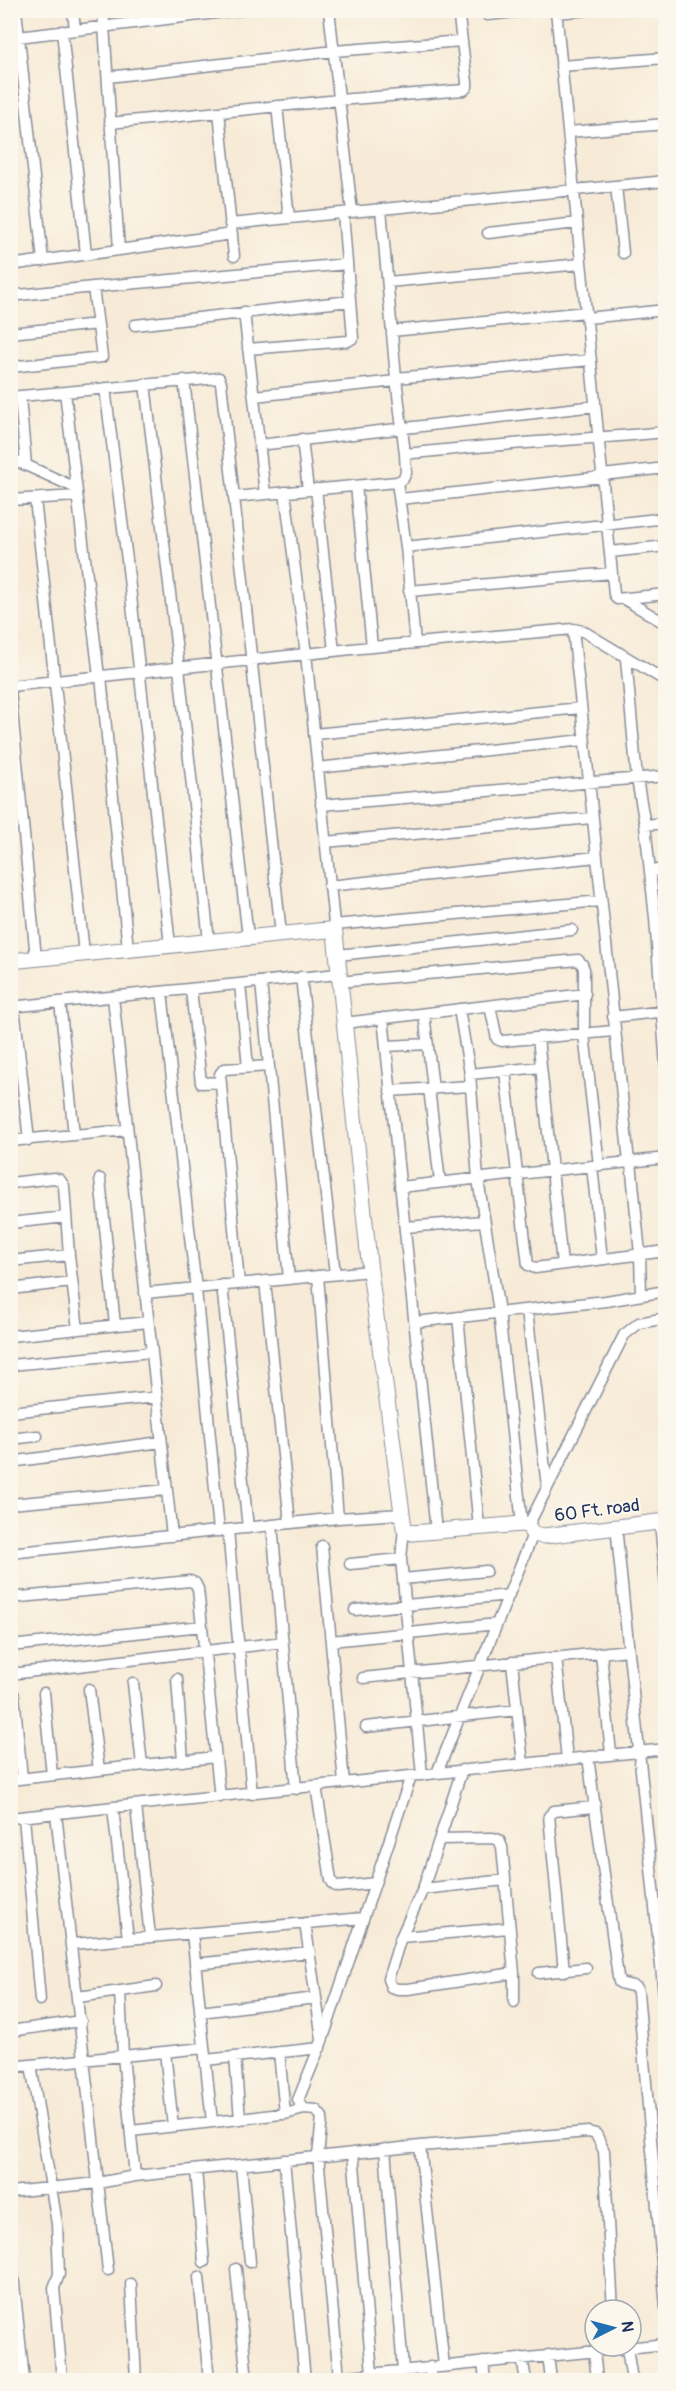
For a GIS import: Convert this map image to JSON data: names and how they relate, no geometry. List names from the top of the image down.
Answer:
{
  "streets": {
    "street": ["60 Ft. road"]
  },
  "north": "right"
}
